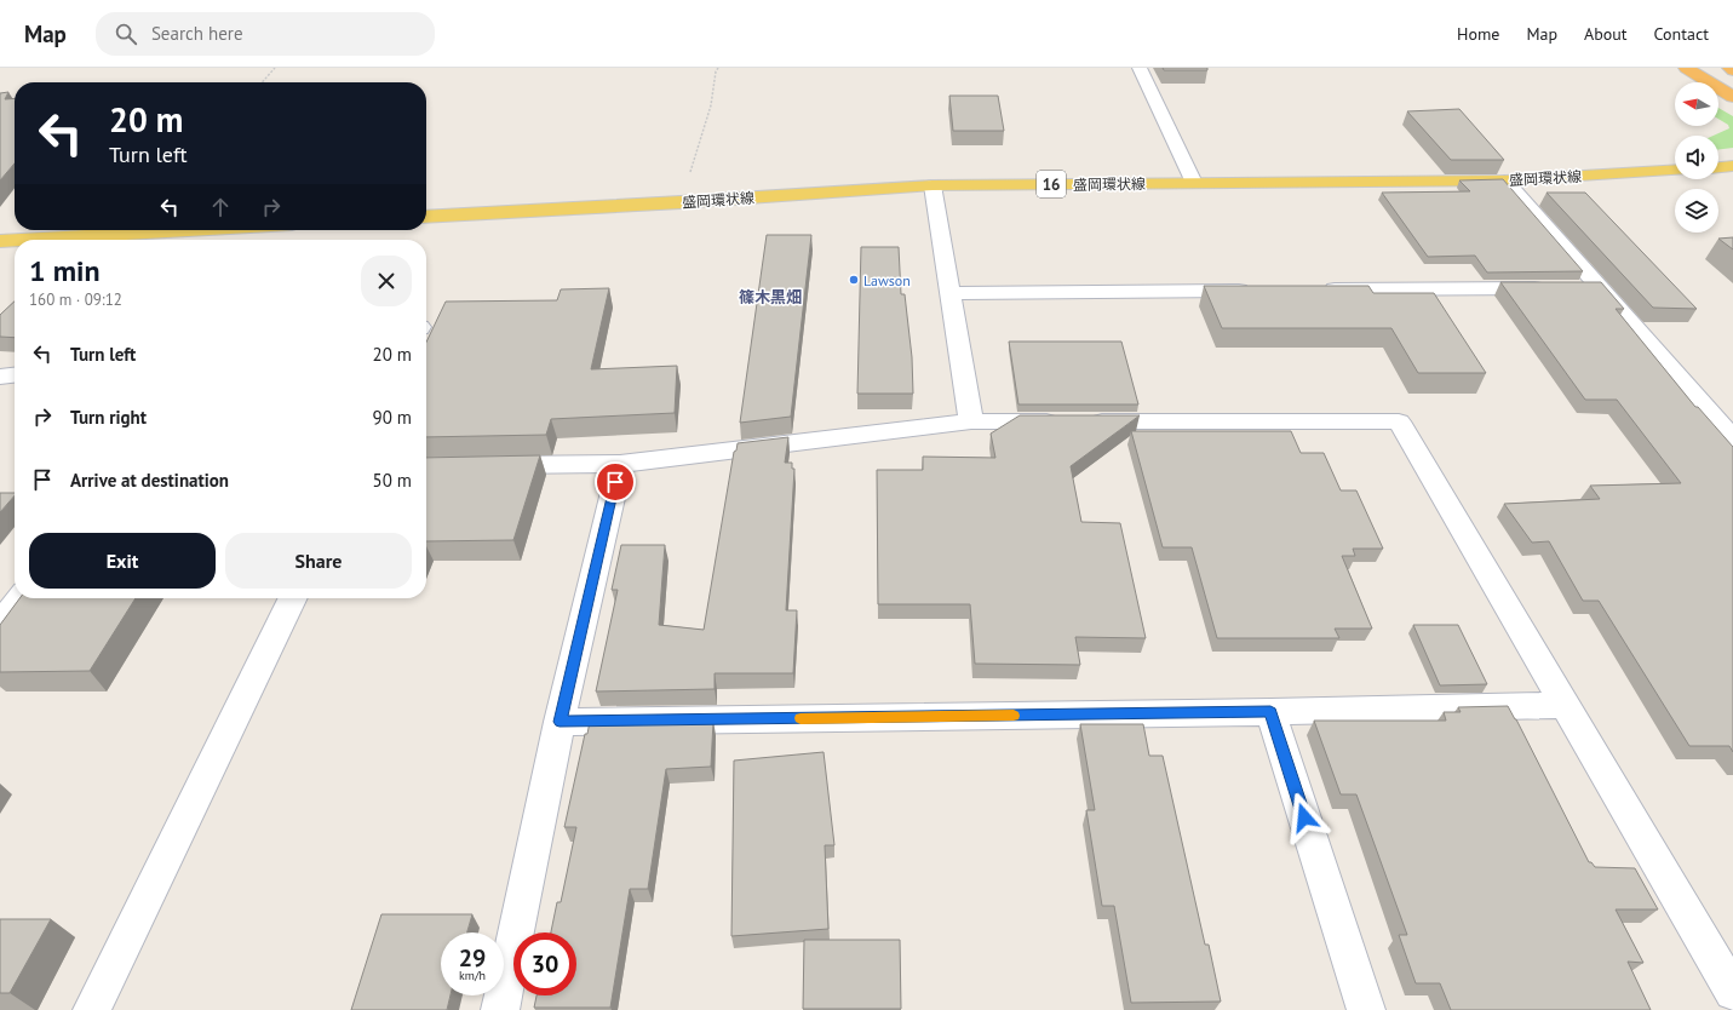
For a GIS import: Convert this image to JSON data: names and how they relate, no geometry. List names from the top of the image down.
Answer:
{
  "streets": {
    "main road": ["盛岡環状線", "16"]
  },
  "districts": ["篠木黒畑"],
  "places": ["Lawson"],
  "north": "left",
  "page": {
    "header": "Map",
    "search": "Search here",
    "nav": [
      "Home",
      "Map",
      "About",
      "Contact"
    ],
    "turn": ["20 m", "Turn left"],
    "heading": ["1 min", "160 m · 09:12"],
    "list": [
      {
        "name": "Turn left",
        "value": "20 m"
      },
      {
        "name": "Turn right",
        "value": "90 m"
      },
      {
        "name": "Arrive at destination",
        "value": "50 m"
      }
    ],
    "buttons": ["Exit", "Share"],
    "speed": "29 km/h",
    "limit": "30"
  }
}
